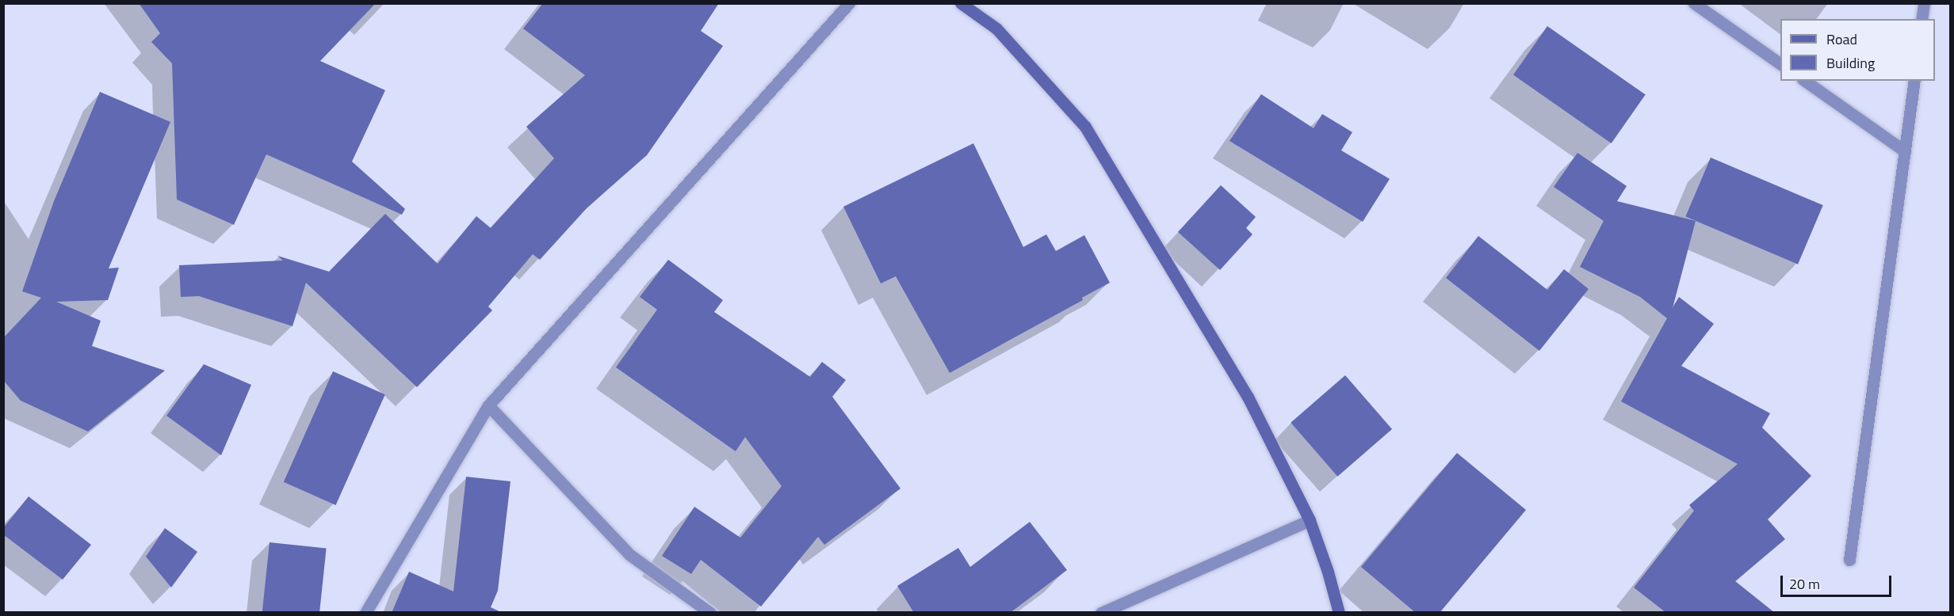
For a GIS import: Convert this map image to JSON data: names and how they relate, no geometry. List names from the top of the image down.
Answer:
{
  "legend": ["Road", "Building"],
  "scale_bar": "20 m"
}
